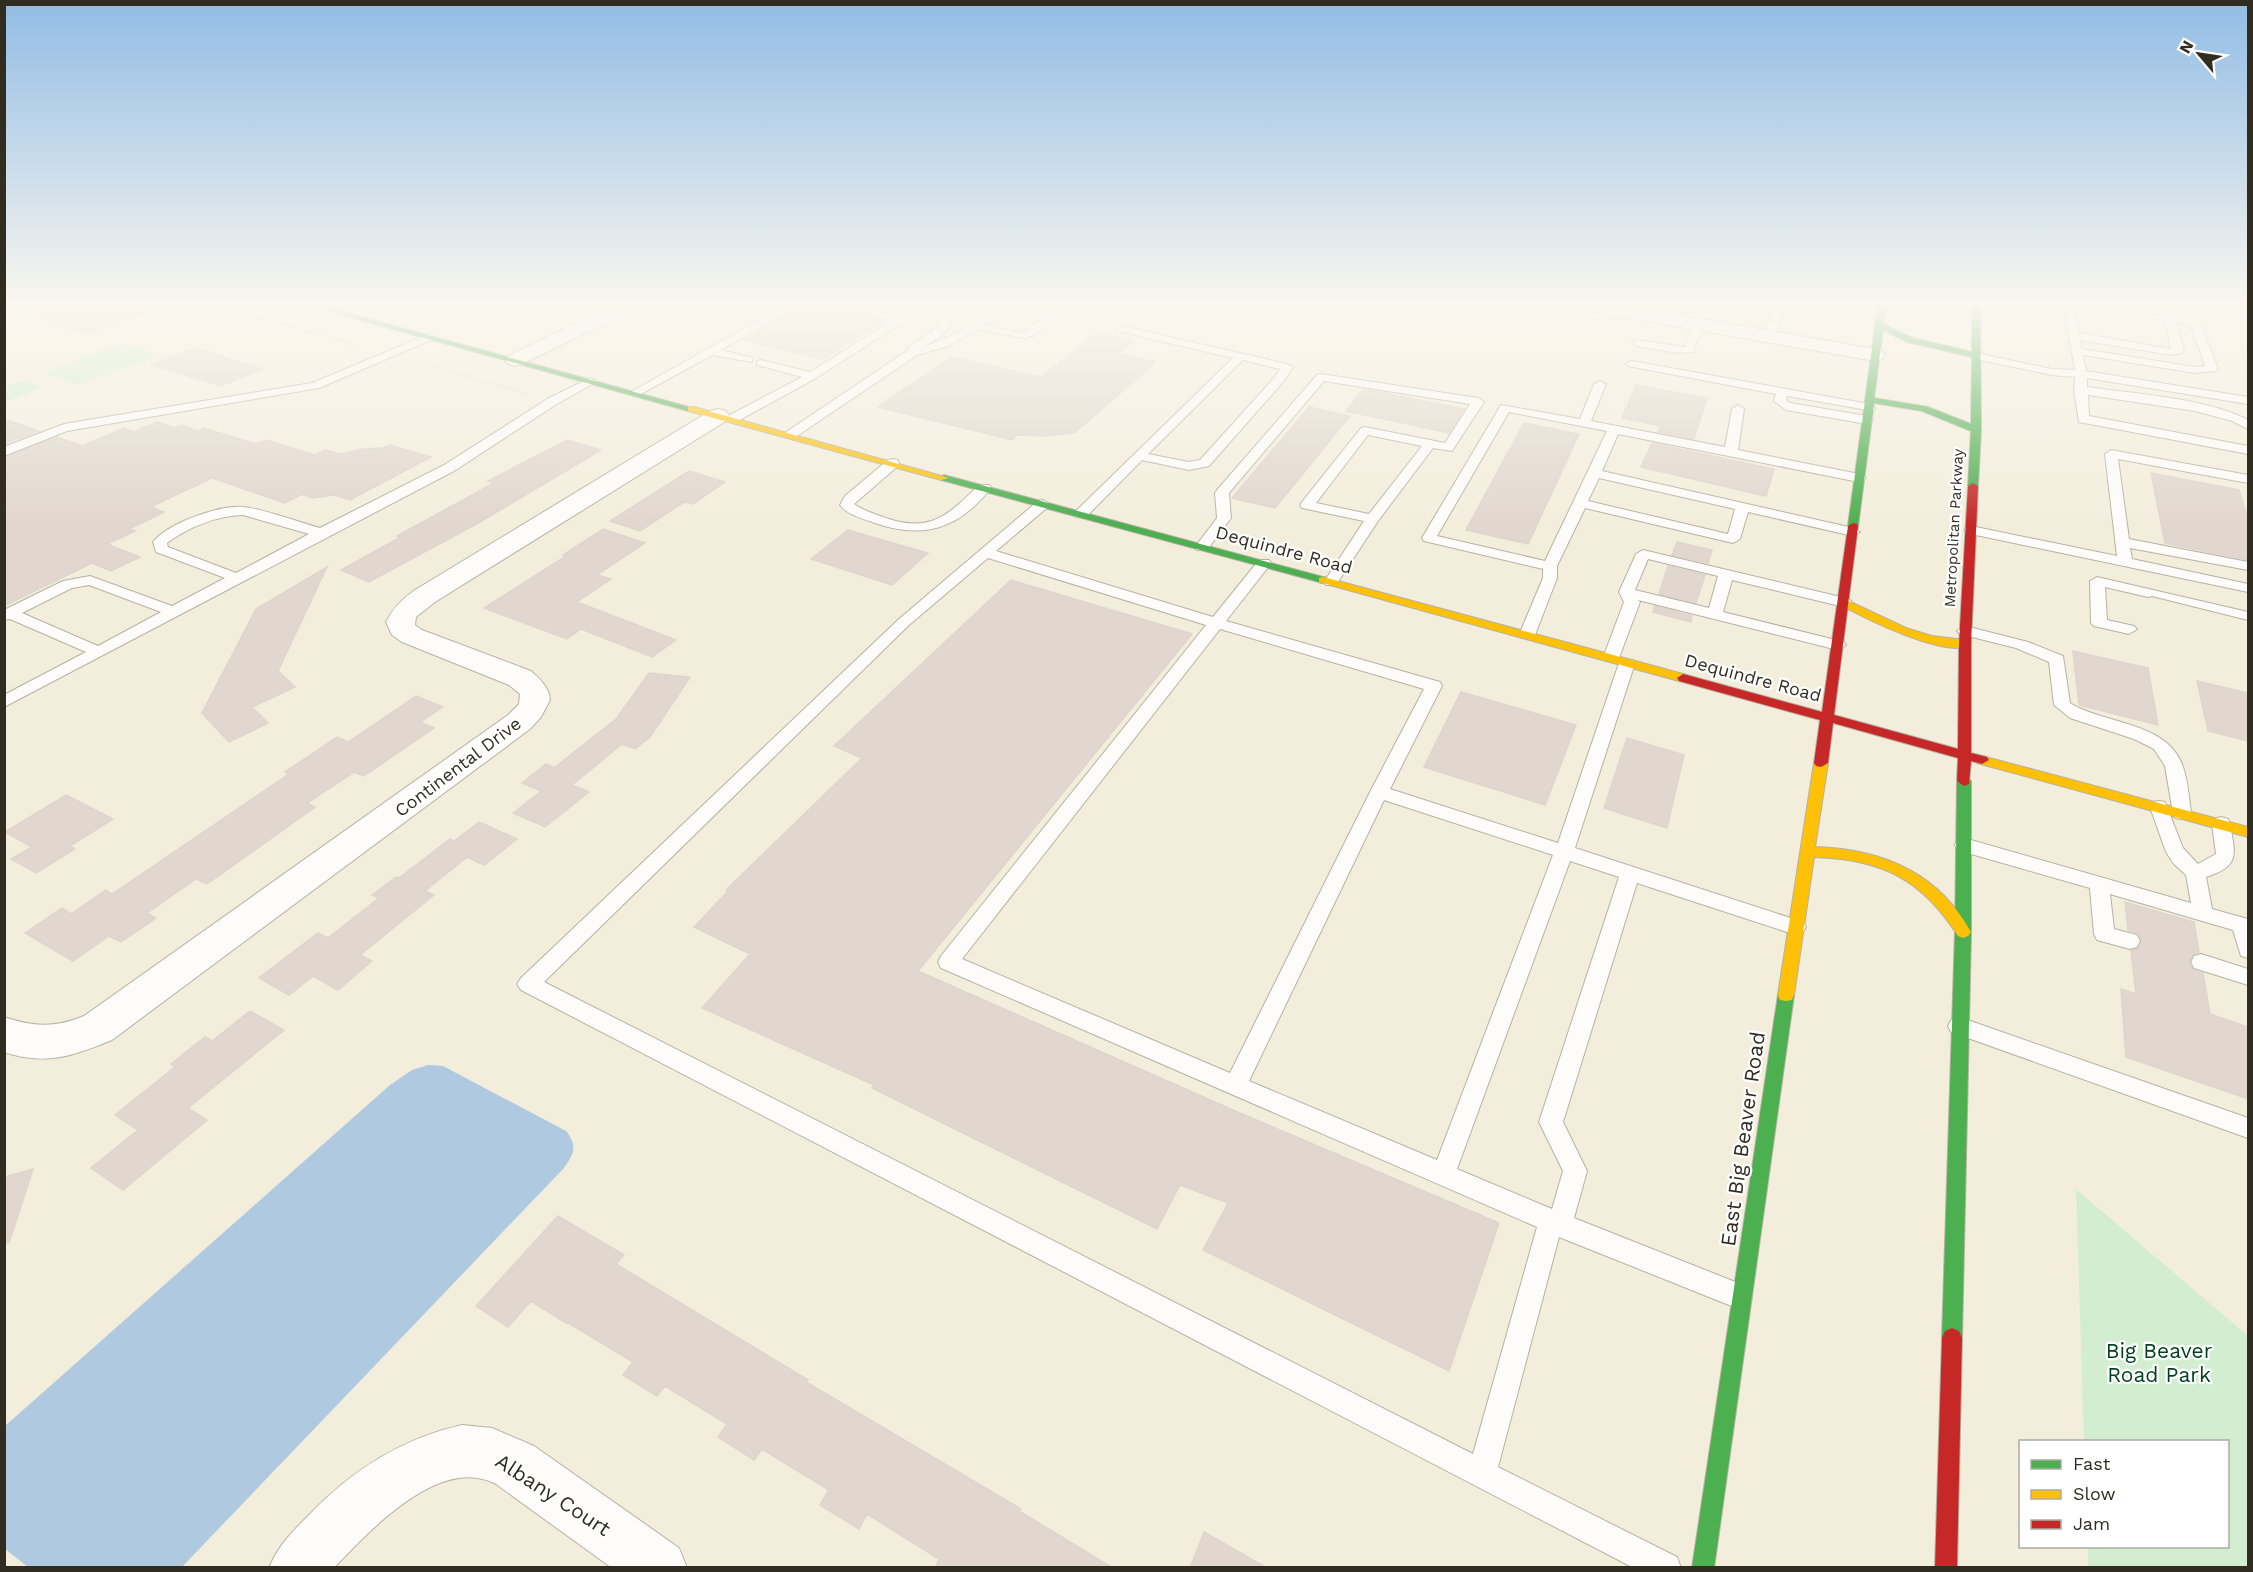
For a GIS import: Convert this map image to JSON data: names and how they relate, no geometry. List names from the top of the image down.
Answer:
{
  "streets": {
    "main road": ["Metropolitan Parkway", "Dequindre Road", "East Big Beaver Road"],
    "street": ["Continental Drive", "Albany Court"]
  },
  "crossings": [
    ["Metropolitan Parkway", "Dequindre Road"],
    ["Dequindre Road", "Continental Drive"],
    ["Dequindre Road", "East Big Beaver Road"]
  ],
  "parks": ["Big Beaver Road Park"],
  "legend": ["Fast", "Slow", "Jam"],
  "north": "top left"
}
